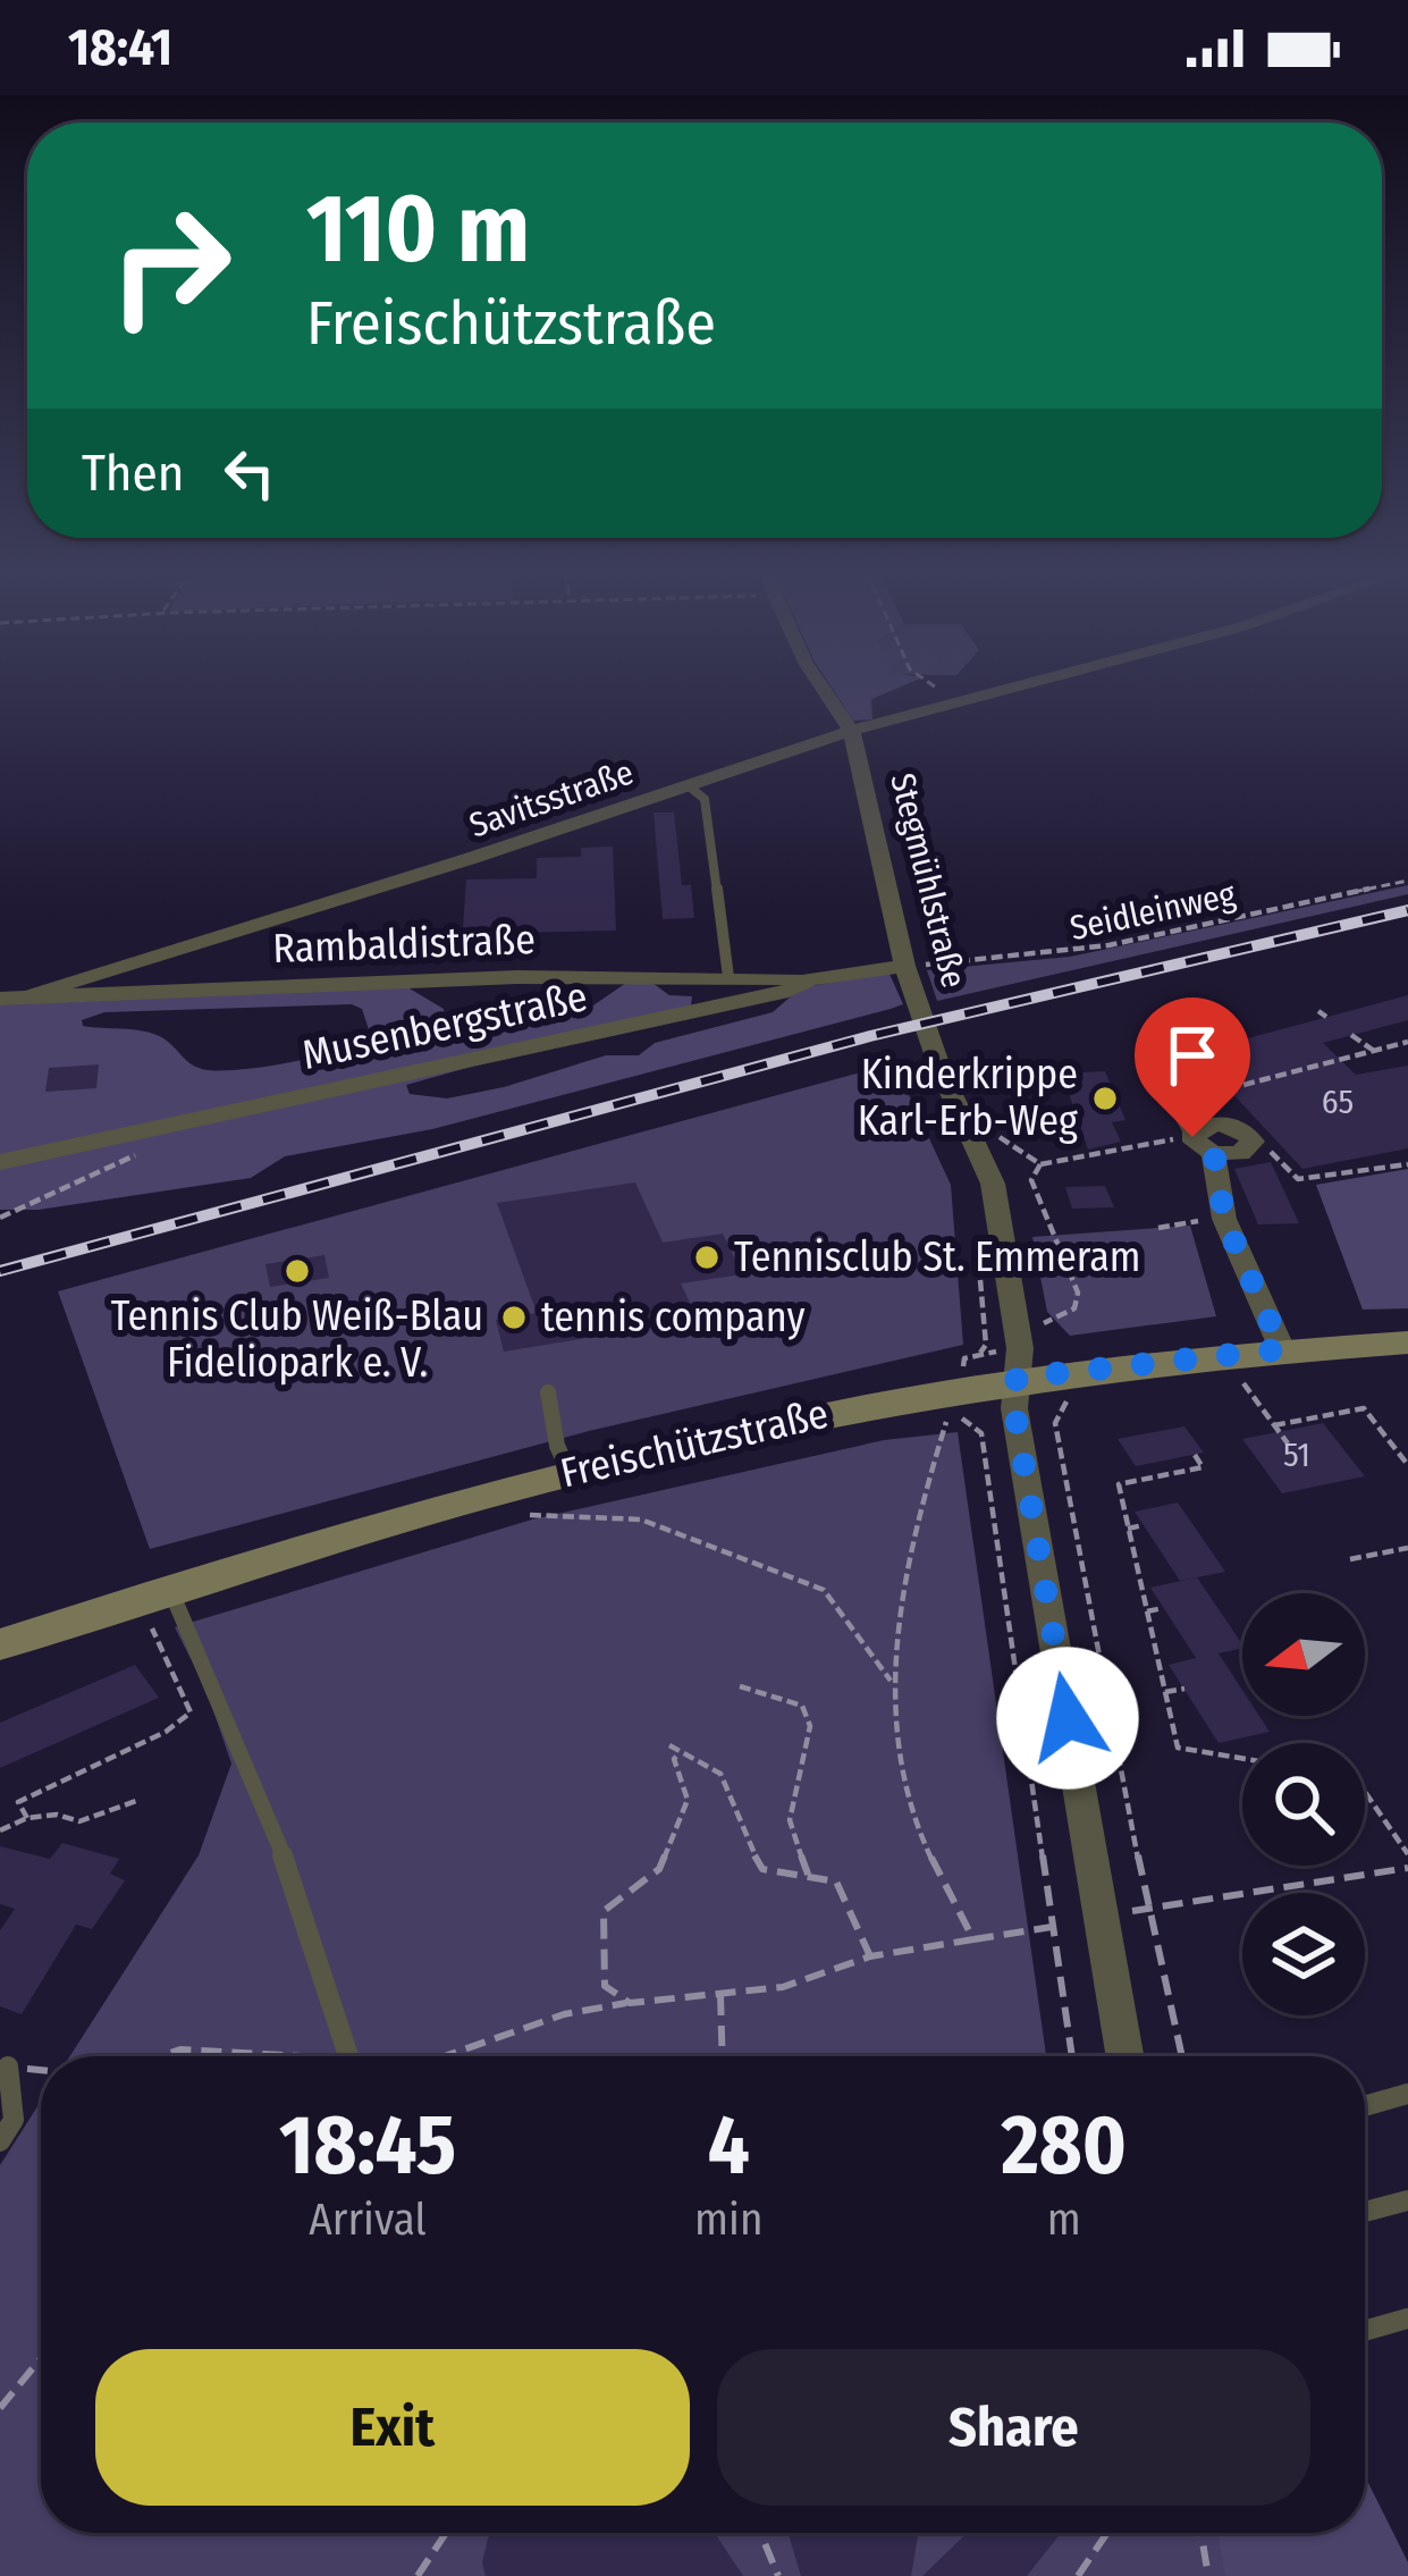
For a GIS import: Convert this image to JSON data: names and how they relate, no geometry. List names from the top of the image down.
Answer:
{
  "streets": {
    "main road": ["Freischützstraße"],
    "street": [
      "Savitsstraße",
      "Stegmühlstraße",
      "Rambaldistraße",
      "Musenbergstraße"
    ],
    "path": ["Seidleinweg"]
  },
  "crossings": [
    ["Savitsstraße", "Stegmühlstraße"],
    ["Savitsstraße", "Rambaldistraße"],
    ["Stegmühlstraße", "Seidleinweg"],
    ["Stegmühlstraße", "Musenbergstraße"],
    ["Stegmühlstraße", "Freischützstraße"],
    ["Seidleinweg", "Musenbergstraße"],
    ["Rambaldistraße", "Musenbergstraße"]
  ],
  "places": [
    "Kinderkrippe Karl-Erb-Weg",
    "Tennisclub St. Emmeram",
    "Tennis Club Weiß-Blau Fideliopark e. V.",
    "tennis company"
  ],
  "house_numbers": ["65", "51"],
  "north": "left",
  "page": {
    "status": "18:41",
    "turn": ["110 m", "Freischützstraße"],
    "then": "Then",
    "eta": [
      "18:45",
      "Arrival",
      "4",
      "min",
      "280",
      "m"
    ],
    "buttons": ["Exit", "Share"]
  }
}
